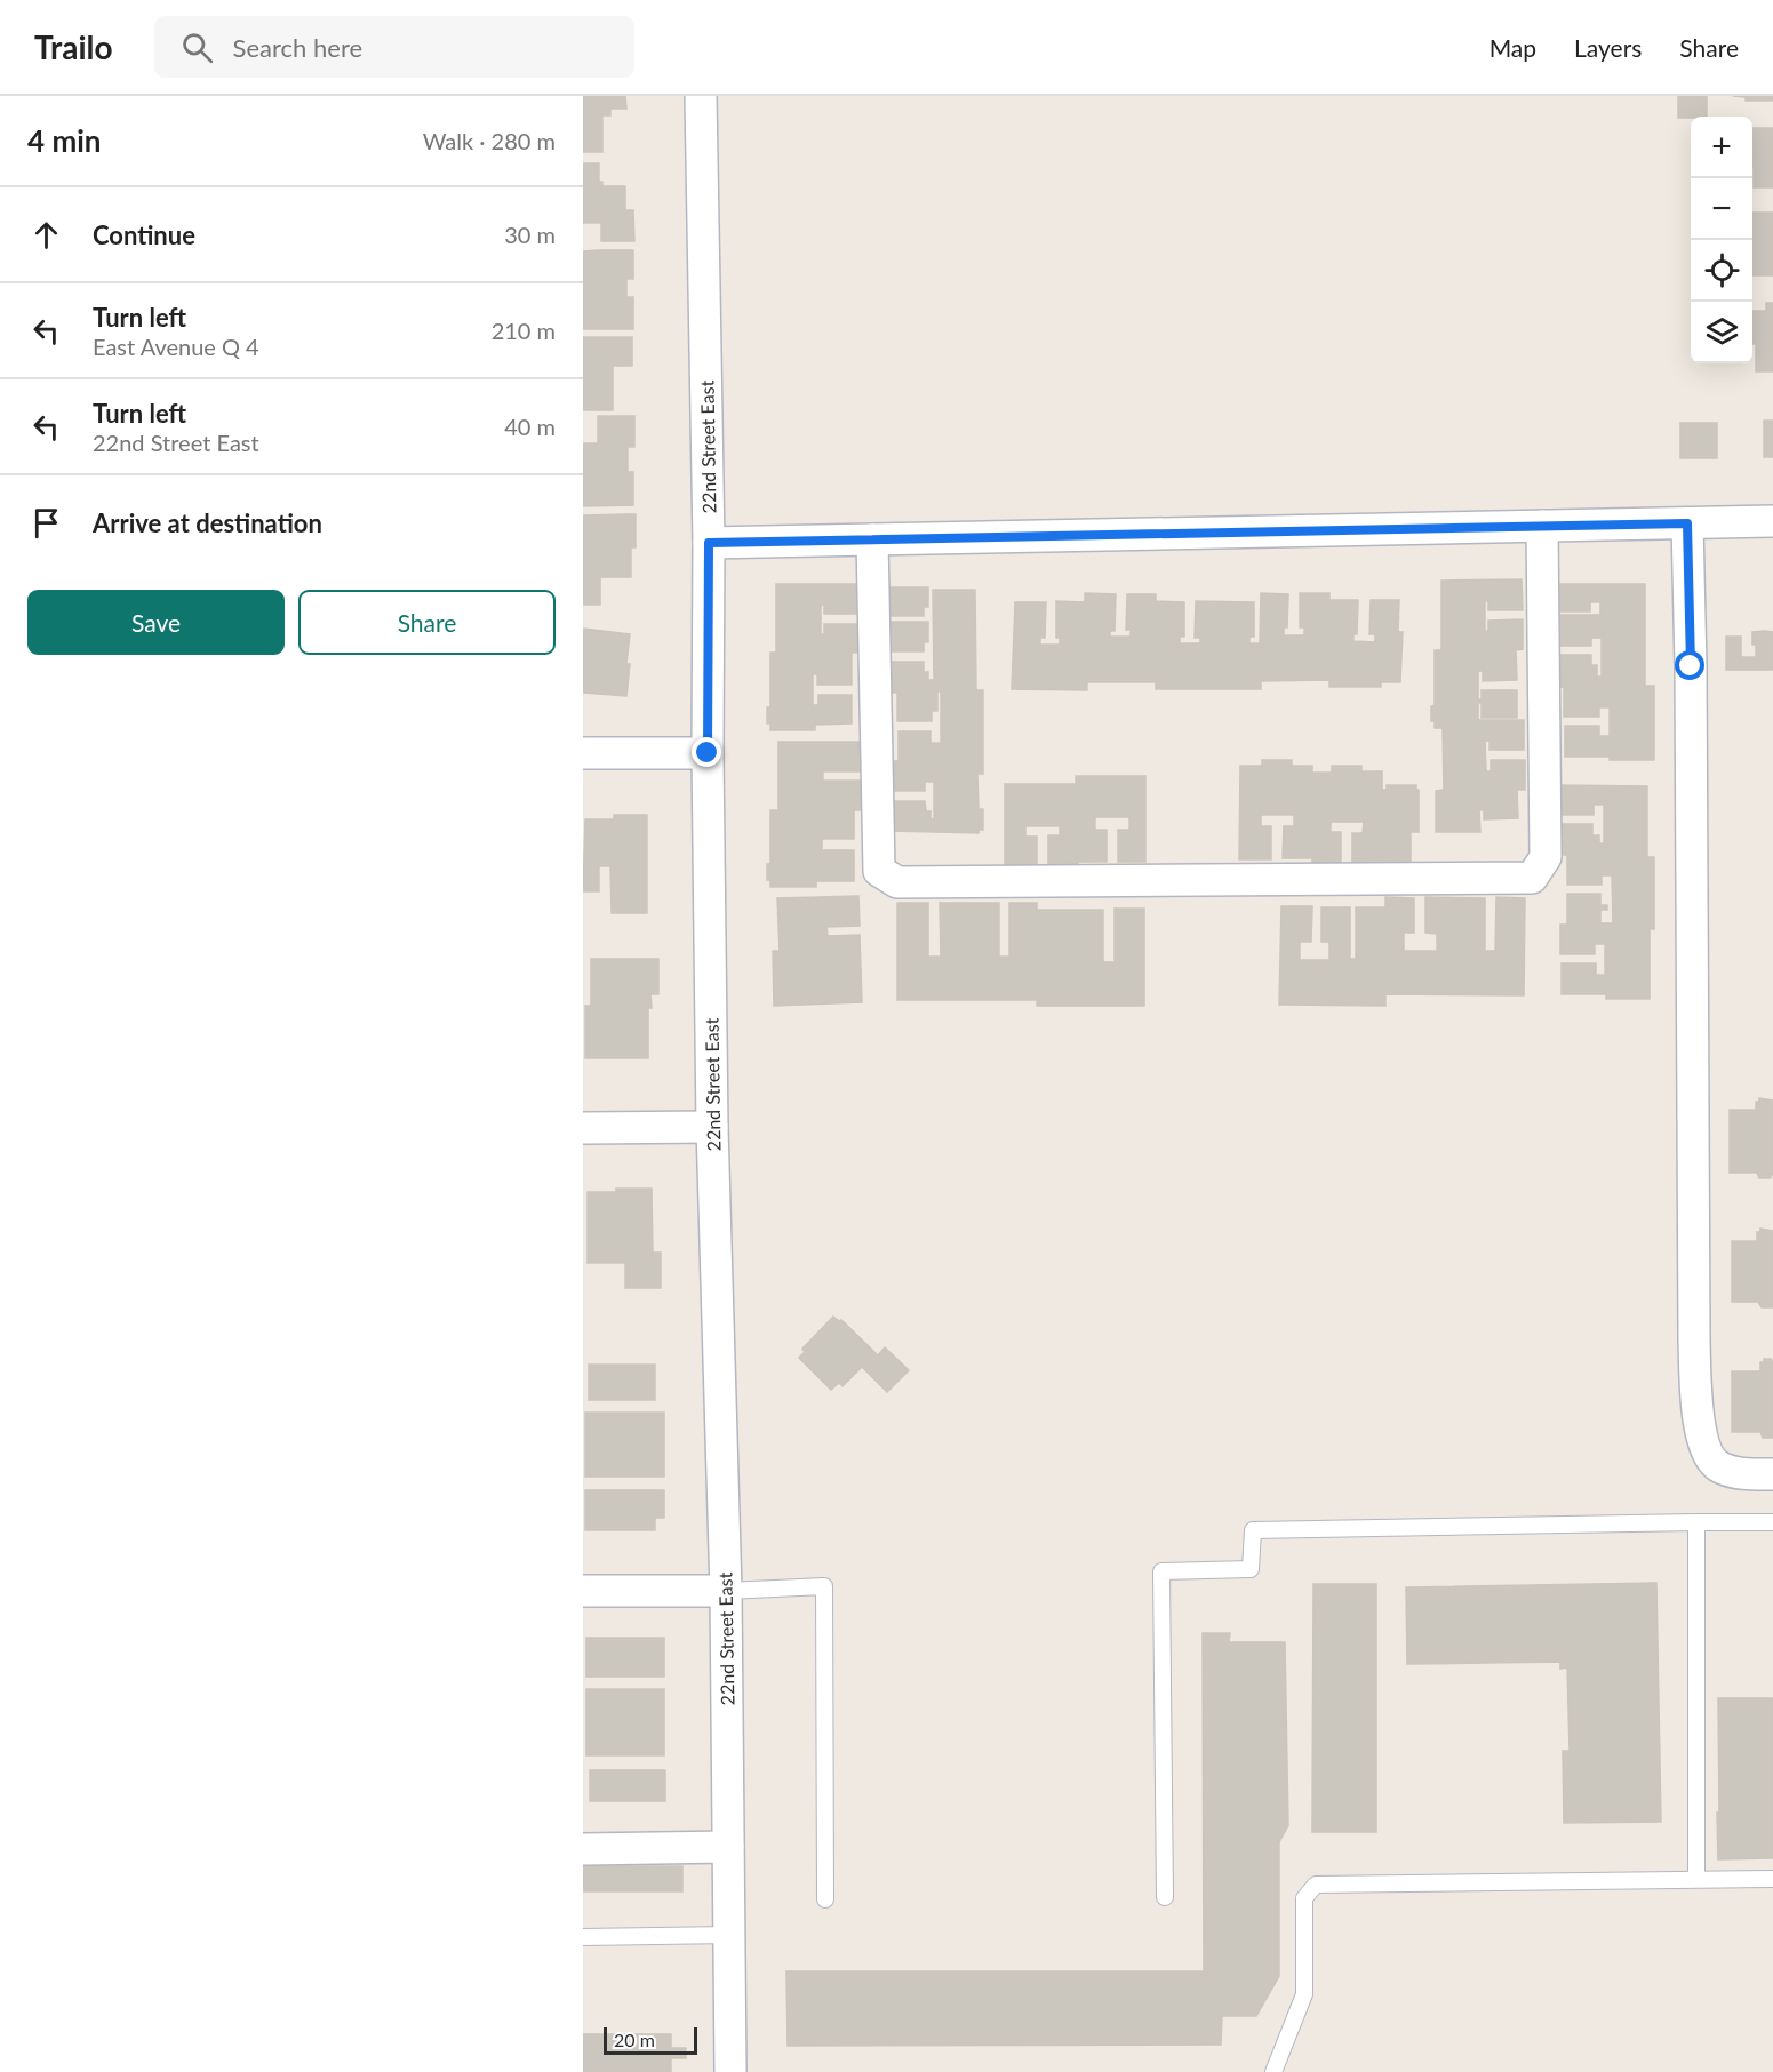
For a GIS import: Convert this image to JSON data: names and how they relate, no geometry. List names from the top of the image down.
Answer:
{
  "streets": {
    "street": ["22nd Street East"]
  },
  "scale_bar": "20 m",
  "page": {
    "header": "Trailo",
    "search": "Search here",
    "nav": ["Map", "Layers", "Share"],
    "heading": ["4 min", "Walk · 280 m"],
    "map_buttons": ["+", "−"],
    "list": [
      ["Continue", "30 m"],
      ["Turn left", "East Avenue Q 4", "210 m"],
      ["Turn left", "22nd Street East", "40 m"],
      "Arrive at destination"
    ],
    "buttons": ["Save", "Share"],
    "scale": "20 m"
  }
}
